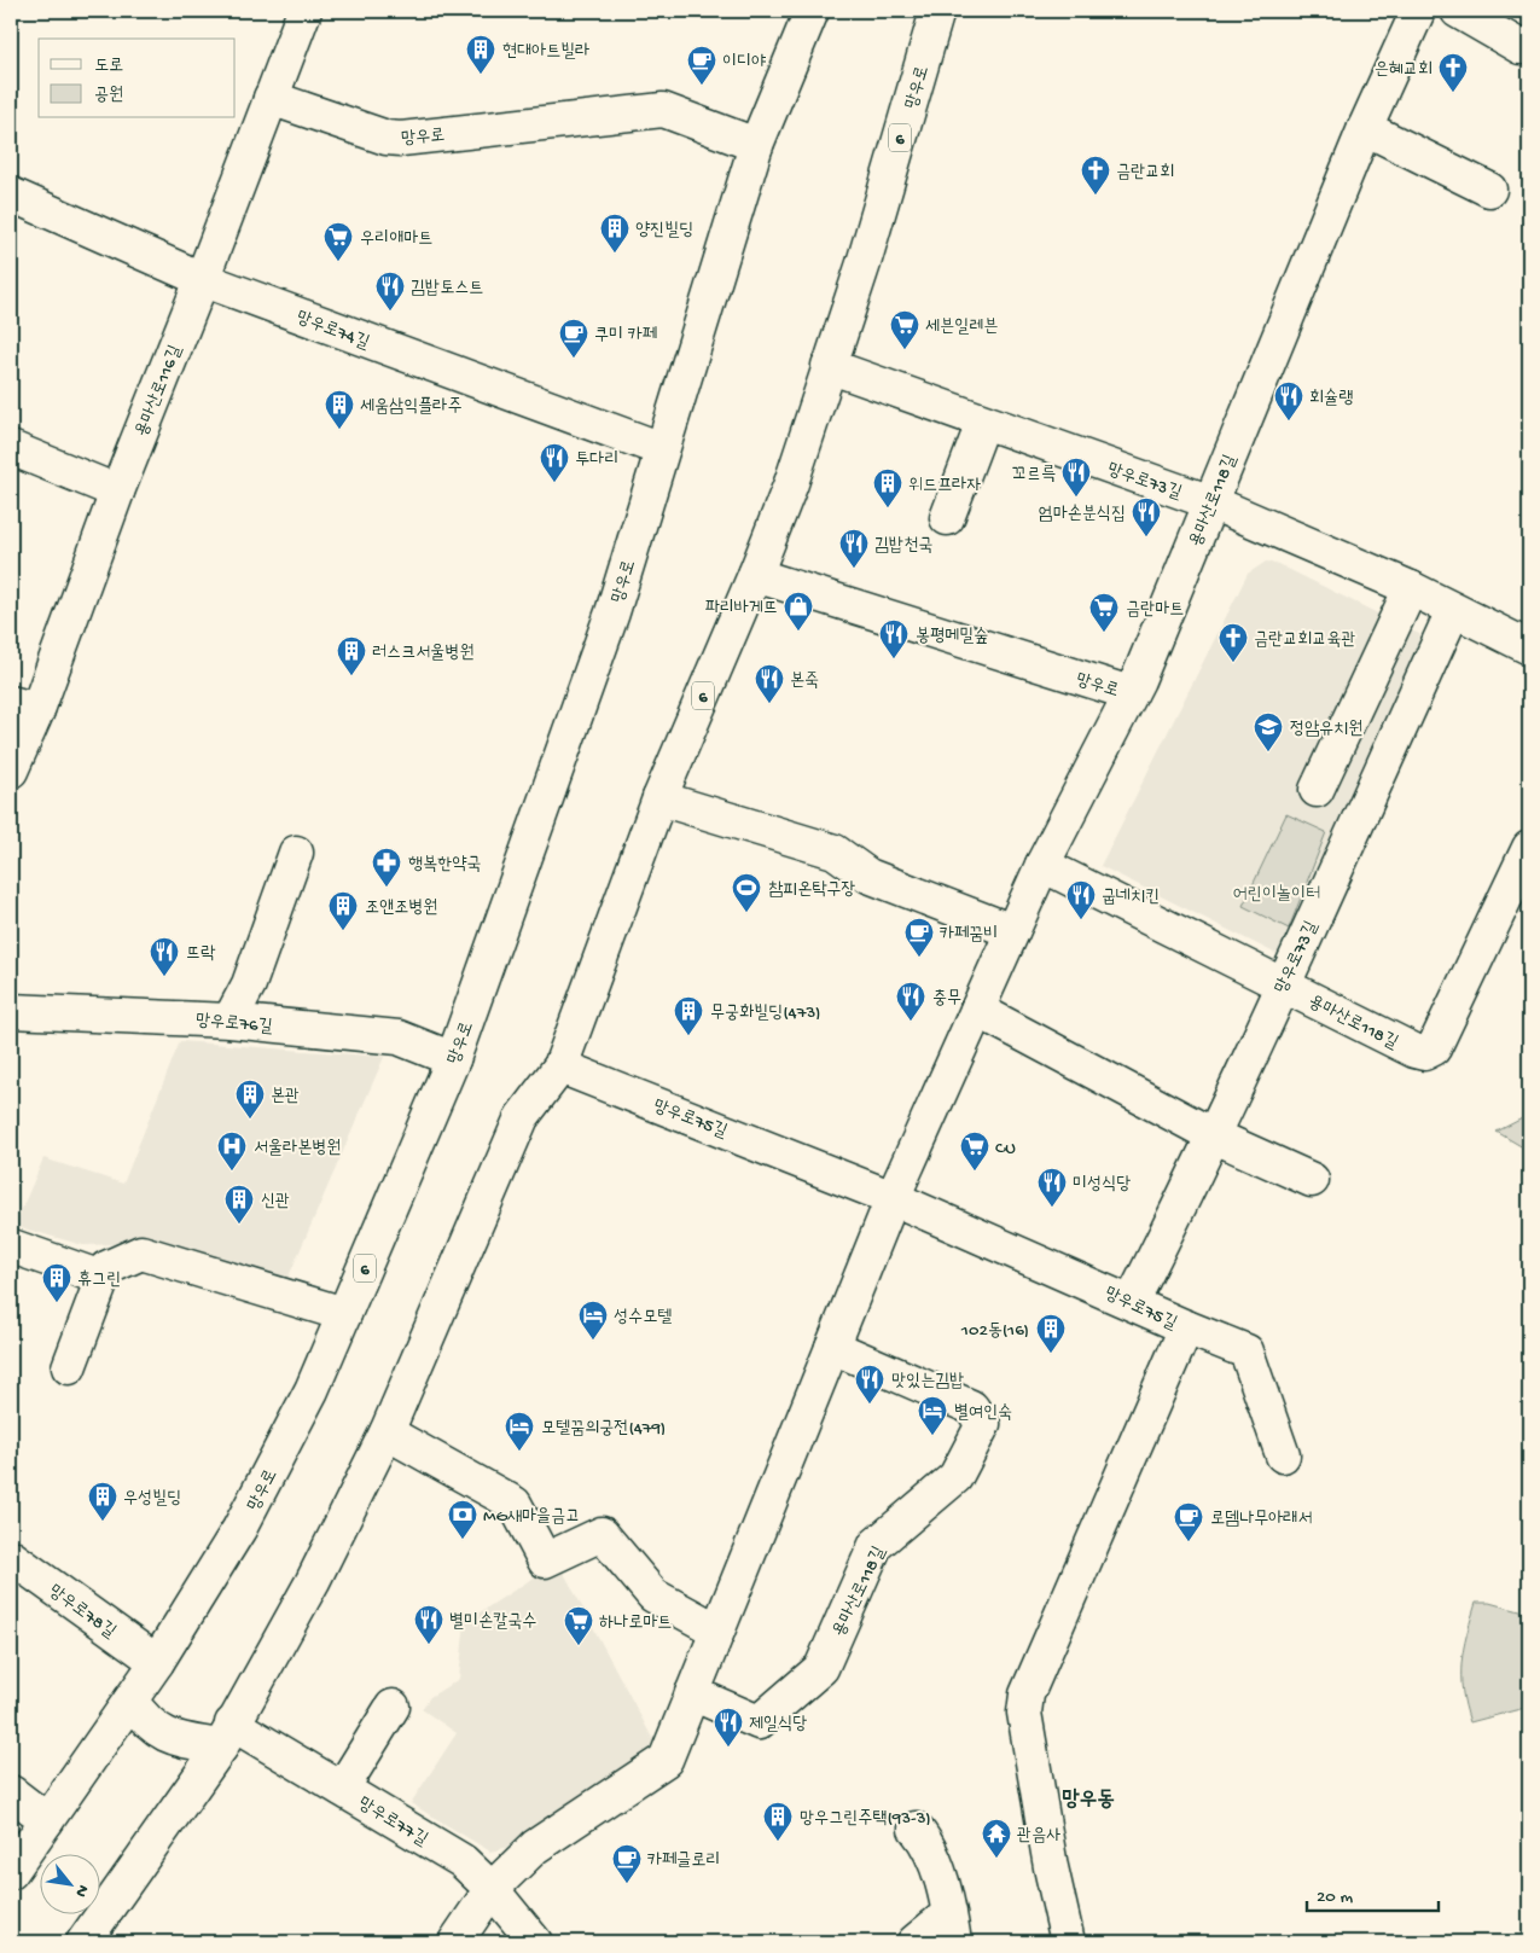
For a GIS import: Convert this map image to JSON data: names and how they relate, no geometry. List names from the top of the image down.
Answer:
{
  "streets": {
    "street": [
      "망우로",
      "6",
      "망우로74길",
      "용마산로116길",
      "망우로73길",
      "용마산로118길",
      "망우로76길",
      "망우로75길",
      "망우로78길",
      "망우로77길"
    ]
  },
  "crossings": [
    ["망우로", "망우로74길"],
    ["망우로", "용마산로116길"],
    ["망우로", "망우로73길"],
    ["망우로", "용마산로118길"],
    ["망우로", "망우로76길"],
    ["망우로", "망우로75길"],
    ["망우로", "망우로78길"],
    ["망우로", "망우로77길"],
    ["망우로74길", "용마산로116길"],
    ["망우로73길", "용마산로118길"],
    ["망우로73길", "망우로75길"],
    ["용마산로118길", "망우로75길"],
    ["용마산로118길", "망우로77길"]
  ],
  "districts": ["망우동"],
  "parks": ["어린이놀이터"],
  "places": {
    "building": [
      "현대아트빌라",
      "양진빌딩",
      "세움삼익플라주",
      "위드프라자",
      "러스크서울병원",
      "조앤조병원",
      "무궁화빌딩(473)",
      "본관",
      "신관",
      "휴그린",
      "102동(16)",
      "우성빌딩",
      "망우그린주택(93-3)"
    ],
    "cafe": [
      "이디야",
      "쿠미 카페",
      "카페꿈비",
      "로뎀나무아래서",
      "카페글로리"
    ],
    "church": ["은혜교회", "금란교회", "금란교회교육관"],
    "supermarket": [
      "우리애마트",
      "세븐일레븐",
      "금란마트",
      "CU",
      "하나로마트"
    ],
    "restaurant": [
      "김밥토스트",
      "회슐랭",
      "투다리",
      "꼬르륵",
      "엄마손분식집",
      "김밥천국",
      "봉평메밀숲",
      "본죽",
      "굽네치킨",
      "뜨락",
      "충무",
      "미성식당",
      "맛있는김밥",
      "별미손칼국수",
      "제일식당"
    ],
    "shop": ["파리바게뜨"],
    "school or university": ["정암유치원"],
    "pharmacy": ["행복한약국"],
    "sports": ["참피온탁구장"],
    "hospital": ["서울라본병원"],
    "hotel": ["성수모텔", "별여인숙", "모텔꿈의궁전(479)"],
    "bank": ["MG새마을금고"],
    "temple": ["관음사"]
  },
  "legend": ["도로", "공원"],
  "scale_bar": "20 m",
  "north": "bottom right"
}
